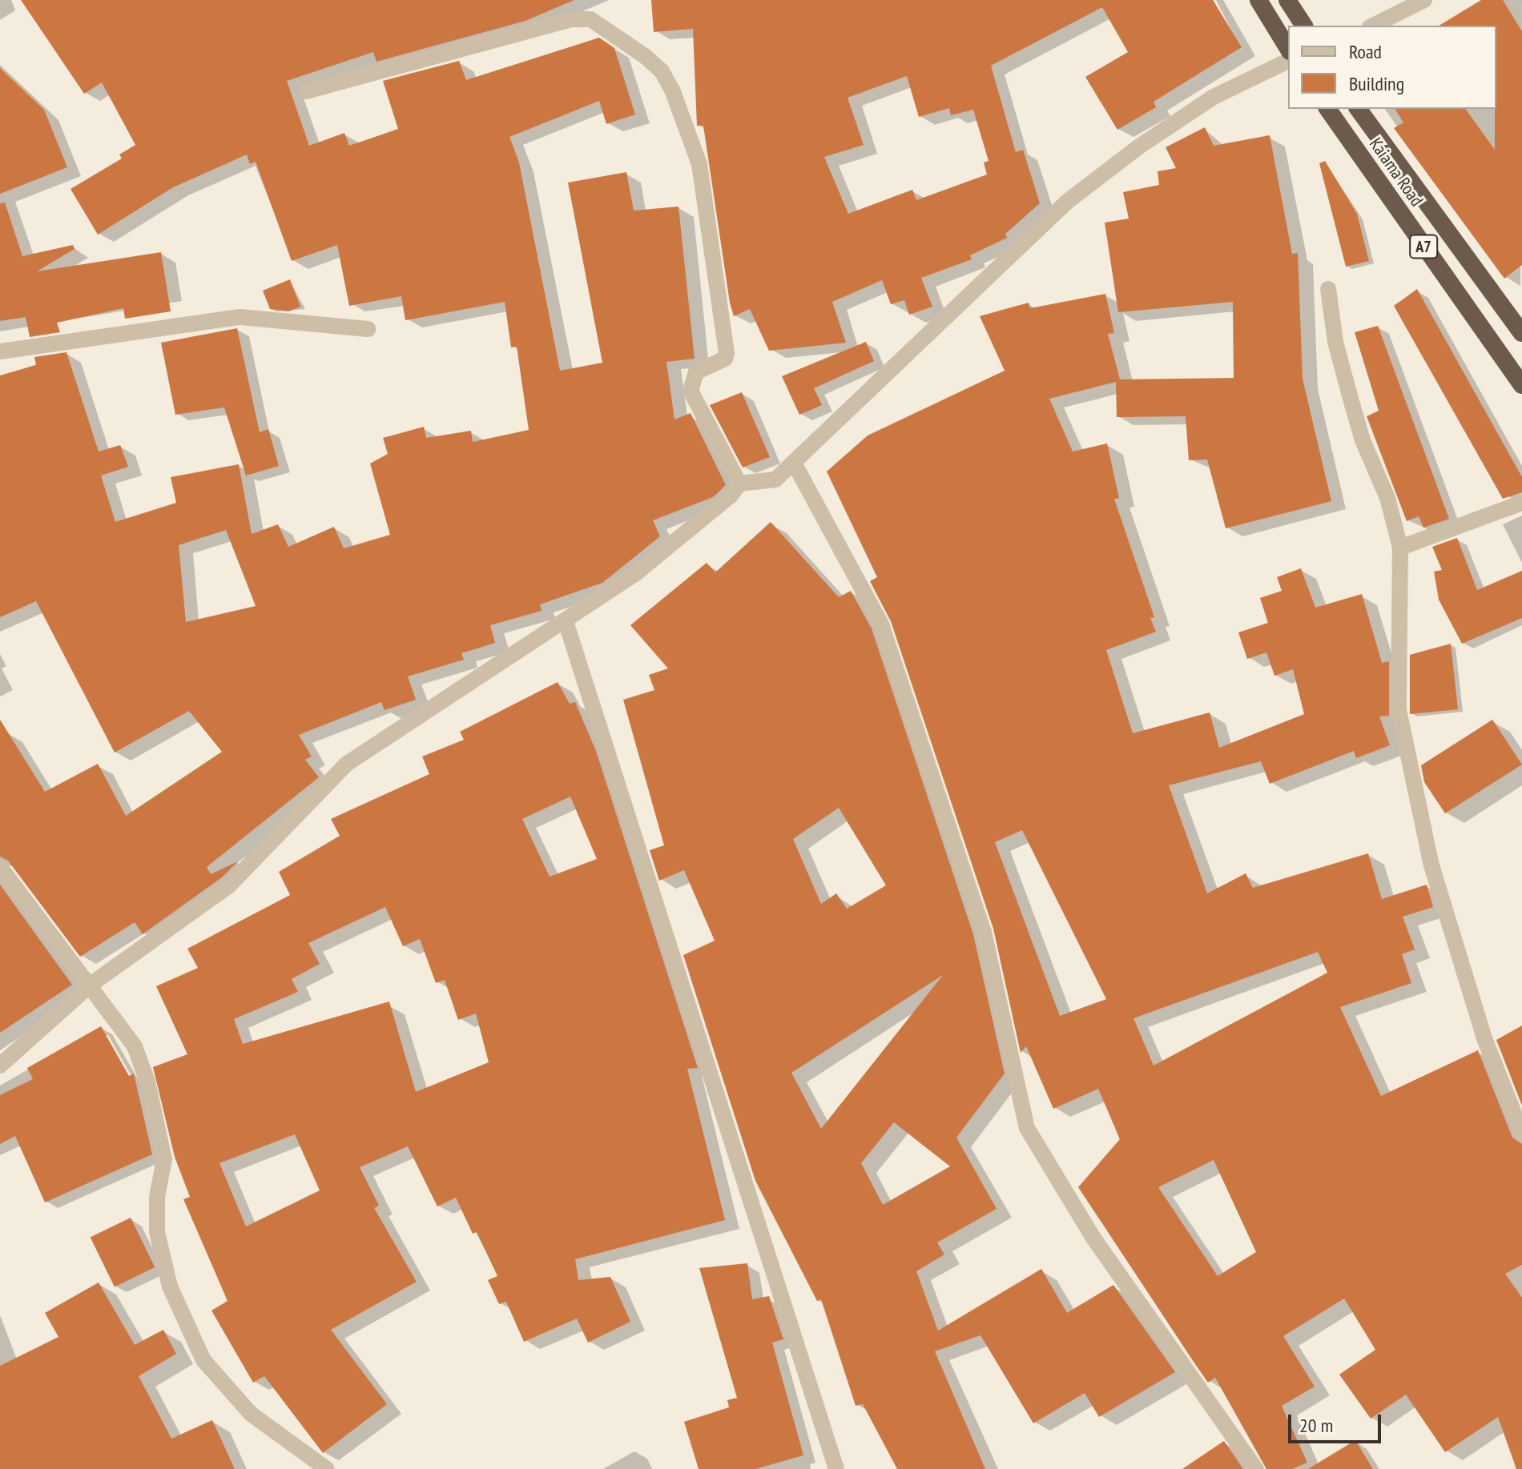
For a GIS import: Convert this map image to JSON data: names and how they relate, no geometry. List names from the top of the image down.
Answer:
{
  "streets": {
    "highway": ["Kaiama Road", "A7"]
  },
  "legend": ["Road", "Building"],
  "scale_bar": "20 m"
}
